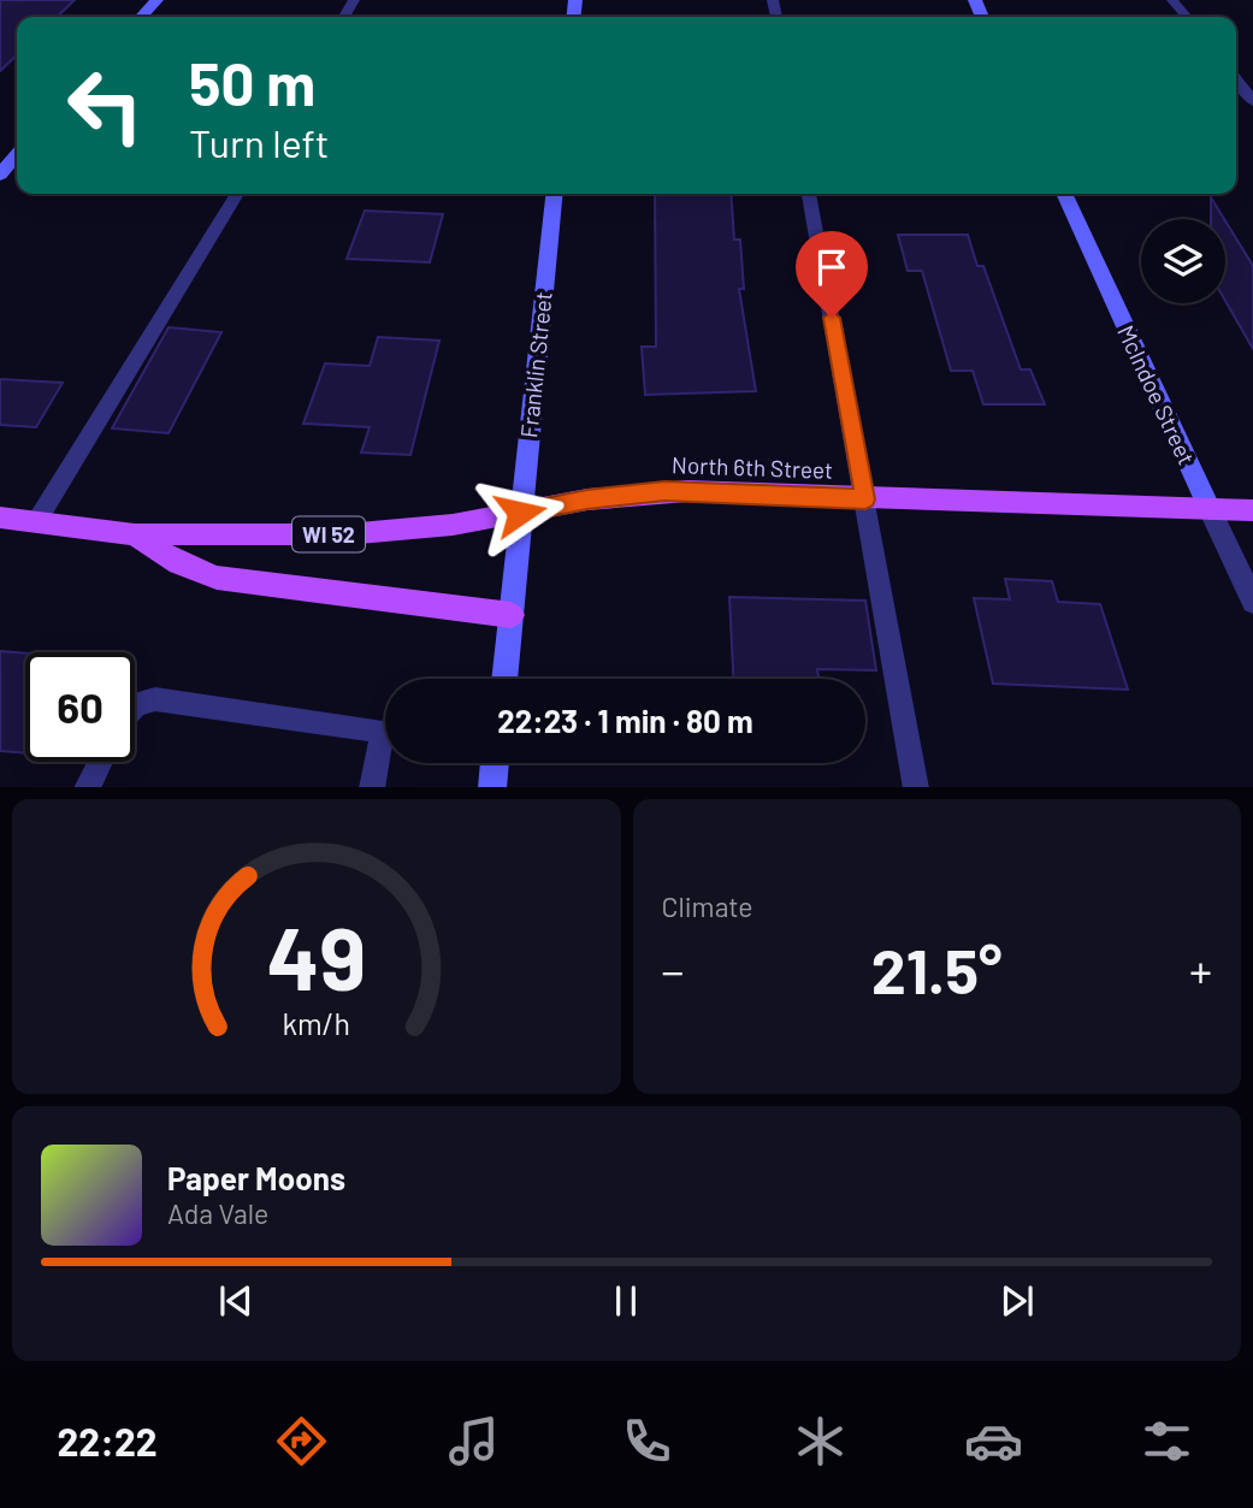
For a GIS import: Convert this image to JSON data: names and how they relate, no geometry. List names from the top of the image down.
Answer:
{
  "streets": {
    "main road": ["North 6th Street", "WI 52"],
    "street": ["Franklin Street", "McIndoe Street"]
  },
  "crossings": [
    ["Franklin Street", "North 6th Street"],
    ["McIndoe Street", "North 6th Street"]
  ],
  "page": {
    "turn": ["50 m", "Turn left"],
    "limit": "60",
    "trip": "22:23 · 1 min · 80 m",
    "tile": "Climate",
    "heat": ["−", "21.5°", "+"],
    "song": ["Paper Moons", "Ada Vale"],
    "tabs": "22:22",
    "gauge": ["49", "km/h"]
  }
}
